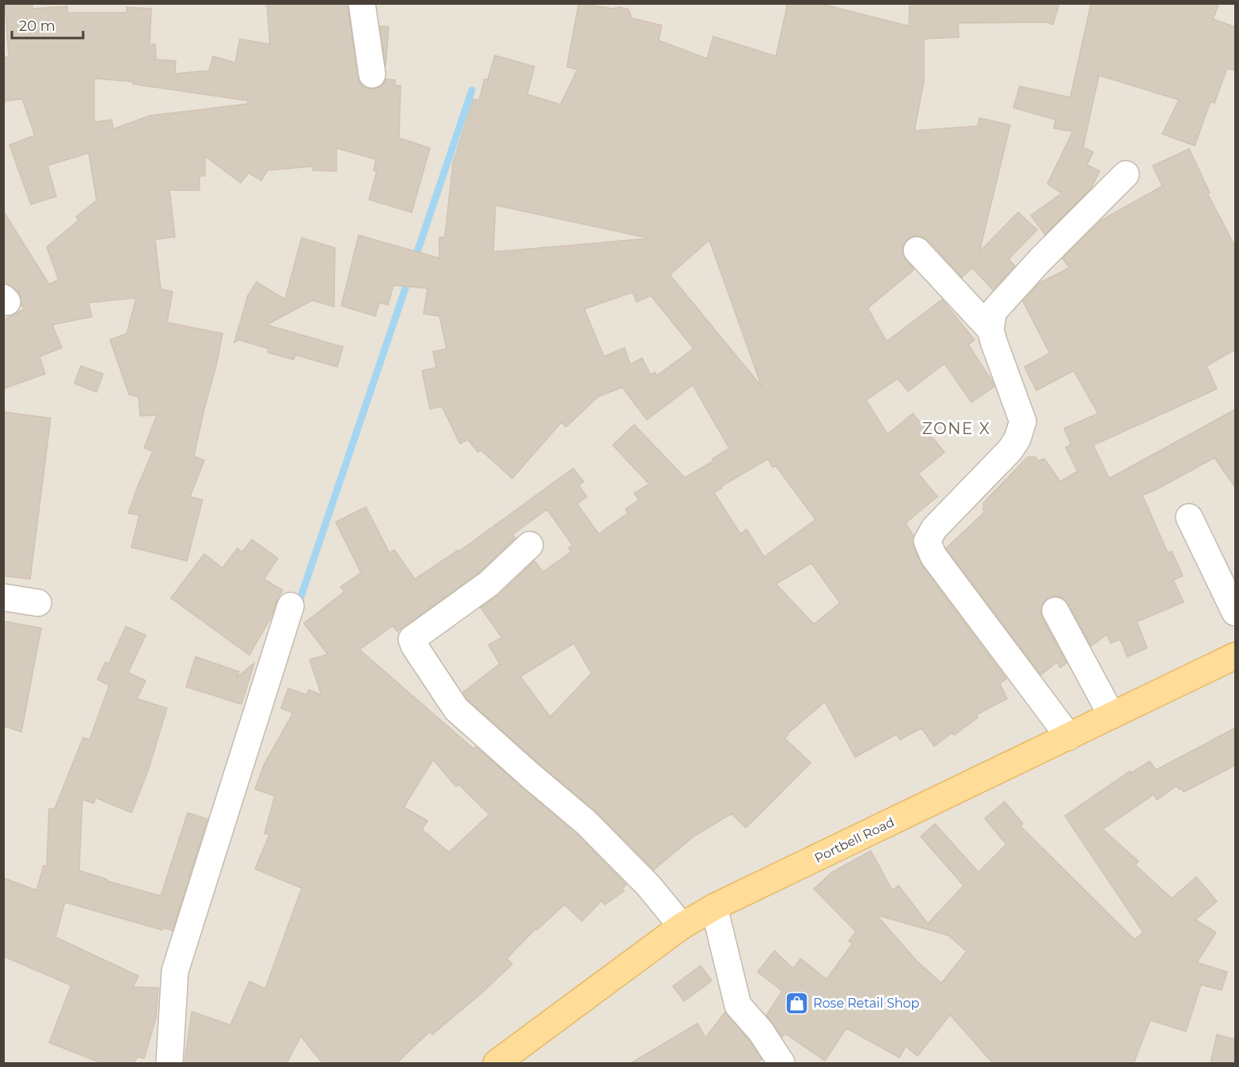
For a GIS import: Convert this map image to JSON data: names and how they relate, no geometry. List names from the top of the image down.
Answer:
{
  "streets": {
    "main road": ["Portbell Road"]
  },
  "districts": ["ZONE X"],
  "places": {
    "shop": ["Rose Retail Shop"]
  },
  "scale_bar": "20 m"
}
